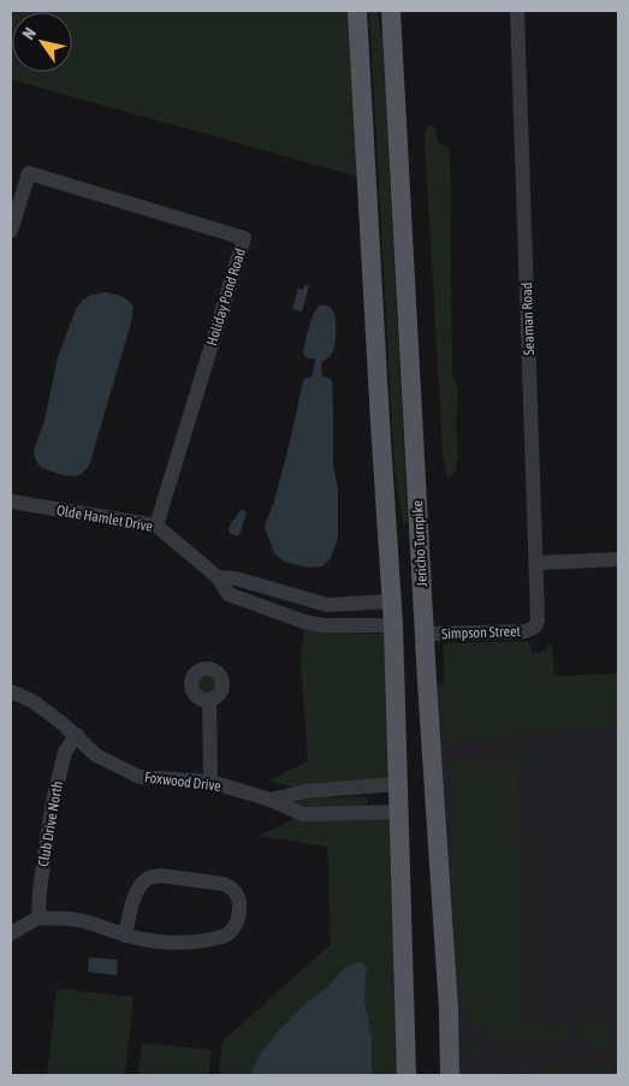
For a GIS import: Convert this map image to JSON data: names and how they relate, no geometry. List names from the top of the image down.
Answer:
{
  "streets": {
    "main road": ["Jericho Turnpike"],
    "street": [
      "Holiday Pond Road",
      "Seaman Road",
      "Olde Hamlet Drive",
      "Simpson Street",
      "Foxwood Drive",
      "Club Drive North"
    ]
  },
  "crossings": [
    ["Holiday Pond Road", "Olde Hamlet Drive"],
    ["Seaman Road", "Simpson Street"],
    ["Jericho Turnpike", "Simpson Street"],
    ["Foxwood Drive", "Club Drive North"]
  ],
  "north": "top left"
}
